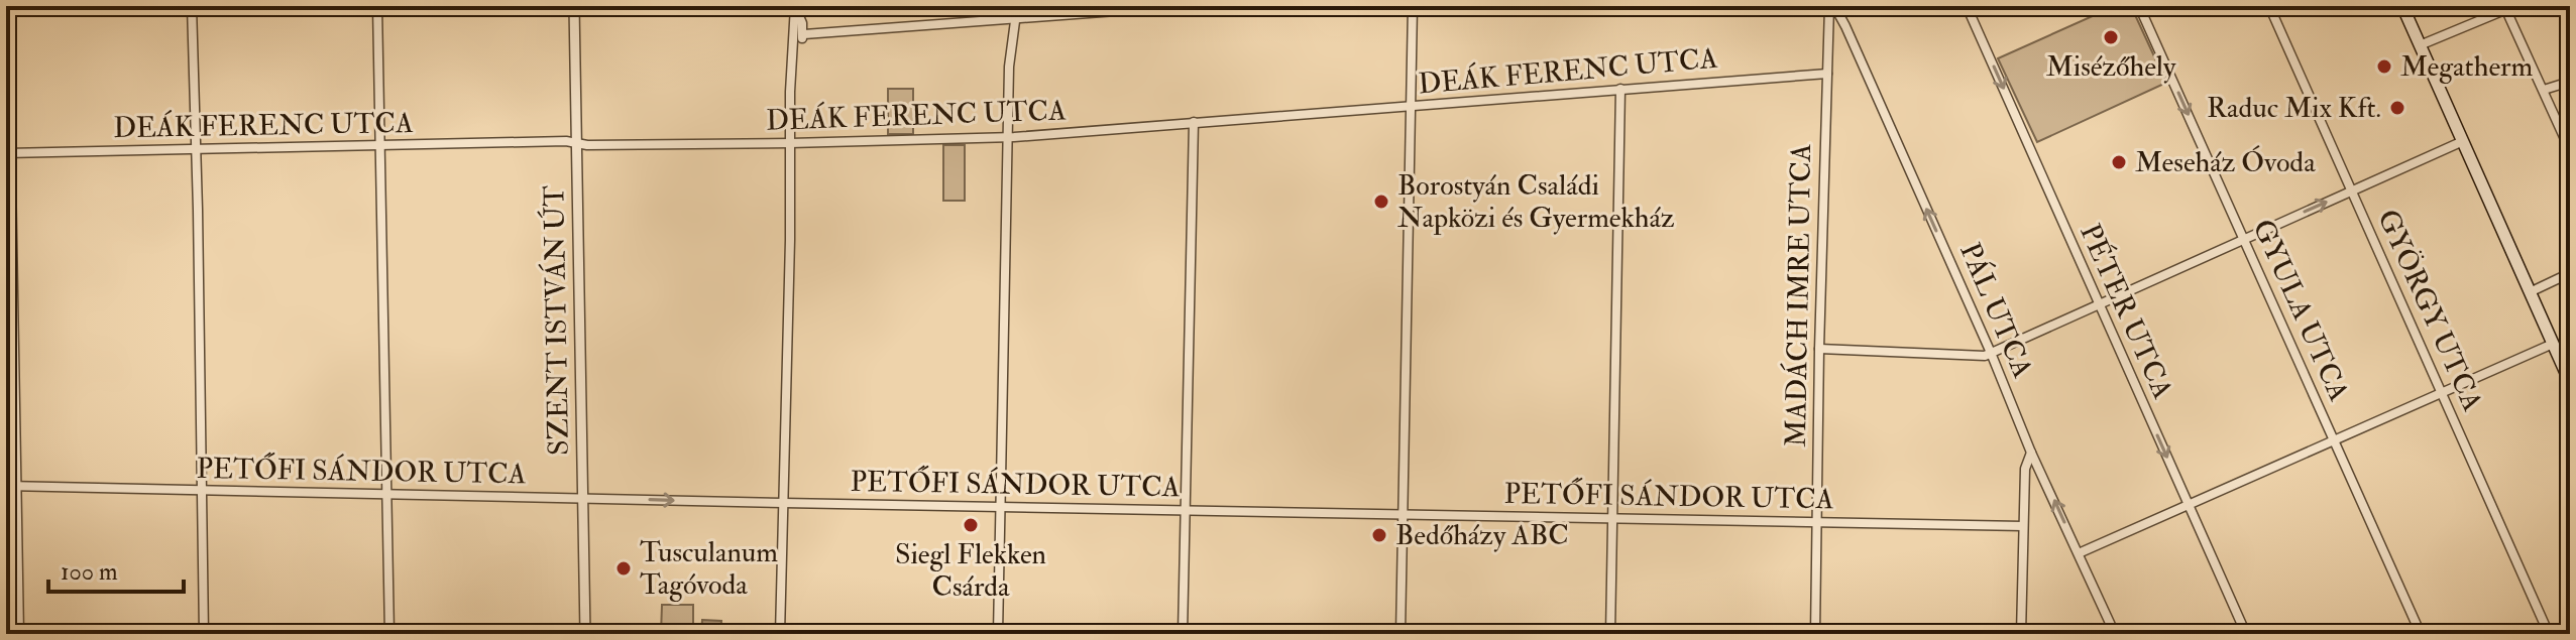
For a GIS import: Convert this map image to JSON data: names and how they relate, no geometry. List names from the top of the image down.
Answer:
{
  "streets": {
    "street": [
      "DEÁK FERENC UTCA",
      "MADÁCH IMRE UTCA",
      "PÁL UTCA",
      "GYULA UTCA",
      "GYÖRGY UTCA",
      "PÉTER UTCA",
      "SZENT ISTVÁN ÚT",
      "PETŐFI SÁNDOR UTCA"
    ]
  },
  "crossings": [
    ["DEÁK FERENC UTCA", "MADÁCH IMRE UTCA"],
    ["DEÁK FERENC UTCA", "SZENT ISTVÁN ÚT"],
    ["MADÁCH IMRE UTCA", "PÁL UTCA"],
    ["MADÁCH IMRE UTCA", "PETŐFI SÁNDOR UTCA"],
    ["SZENT ISTVÁN ÚT", "PETŐFI SÁNDOR UTCA"]
  ],
  "one_way": ["PÁL UTCA", "GYULA UTCA", "PÉTER UTCA"],
  "places": [
    "Misézőhely",
    "Megatherm",
    "Raduc Mix Kft.",
    "Meseház Óvoda",
    "Borostyán Családi Napközi és Gyermekház",
    "Siegl Flekken Csárda",
    "Bedőházy ABC",
    "Tusculanum Tagóvoda"
  ],
  "scale_bar": "100 m"
}
